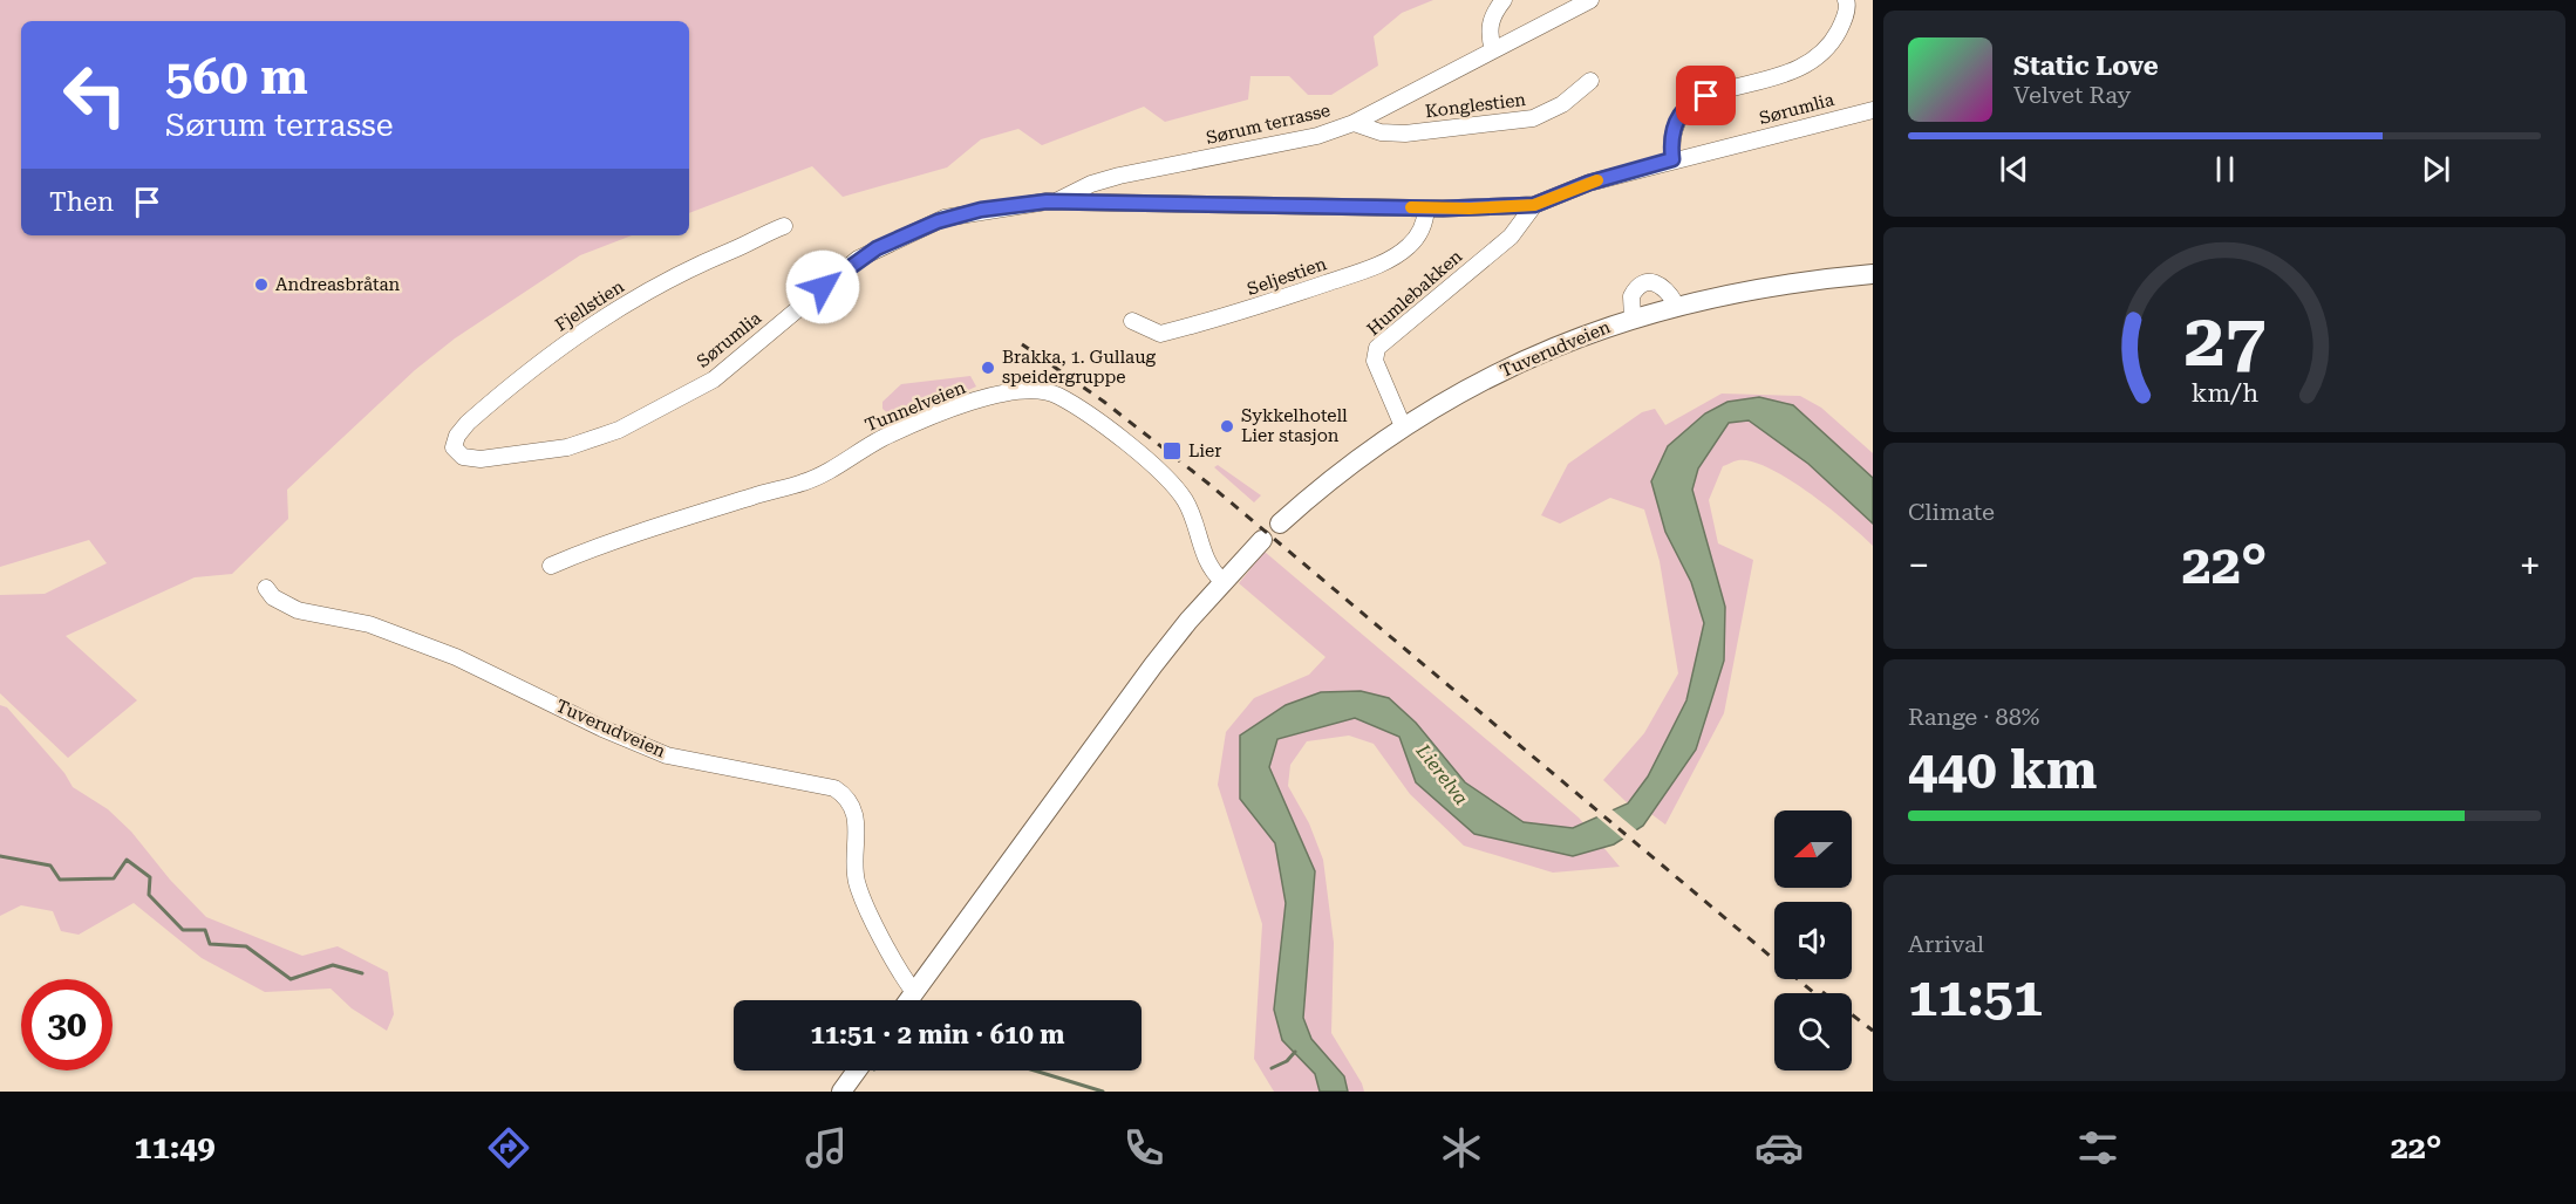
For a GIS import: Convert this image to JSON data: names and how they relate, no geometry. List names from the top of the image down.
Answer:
{
  "streets": {
    "main road": ["Tuverudveien"],
    "street": [
      "Konglestien",
      "Sørumlia",
      "Sørum terrasse",
      "Seljestien",
      "Humlebakken",
      "Fjellstien",
      "Tunnelveien"
    ]
  },
  "crossings": [
    ["Konglestien", "Sørum terrasse"],
    ["Sørumlia", "Sørum terrasse"],
    ["Sørumlia", "Seljestien"],
    ["Sørumlia", "Humlebakken"],
    ["Sørumlia", "Fjellstien"],
    ["Humlebakken", "Tuverudveien"]
  ],
  "water": ["Lierelva"],
  "places": {
    "other": ["Andreasbråtan", "Brakka, 1. Gullaug speidergruppe", "Sykkelhotell Lier stasjon"],
    "transit": ["Lier"]
  },
  "north": "left",
  "page": {
    "turn": ["560 m", "Sørum terrasse"],
    "song": ["Static Love", "Velvet Ray"],
    "then": "Then",
    "tile": [
      "Climate",
      ["Range · 88%", "440 km"],
      ["Arrival", "11:51"]
    ],
    "heat": ["−", "22°", "+"],
    "limit": "30",
    "trip": "11:51 · 2 min · 610 m",
    "tabs": ["11:49", "22°"],
    "gauge": ["27", "km/h"]
  }
}
